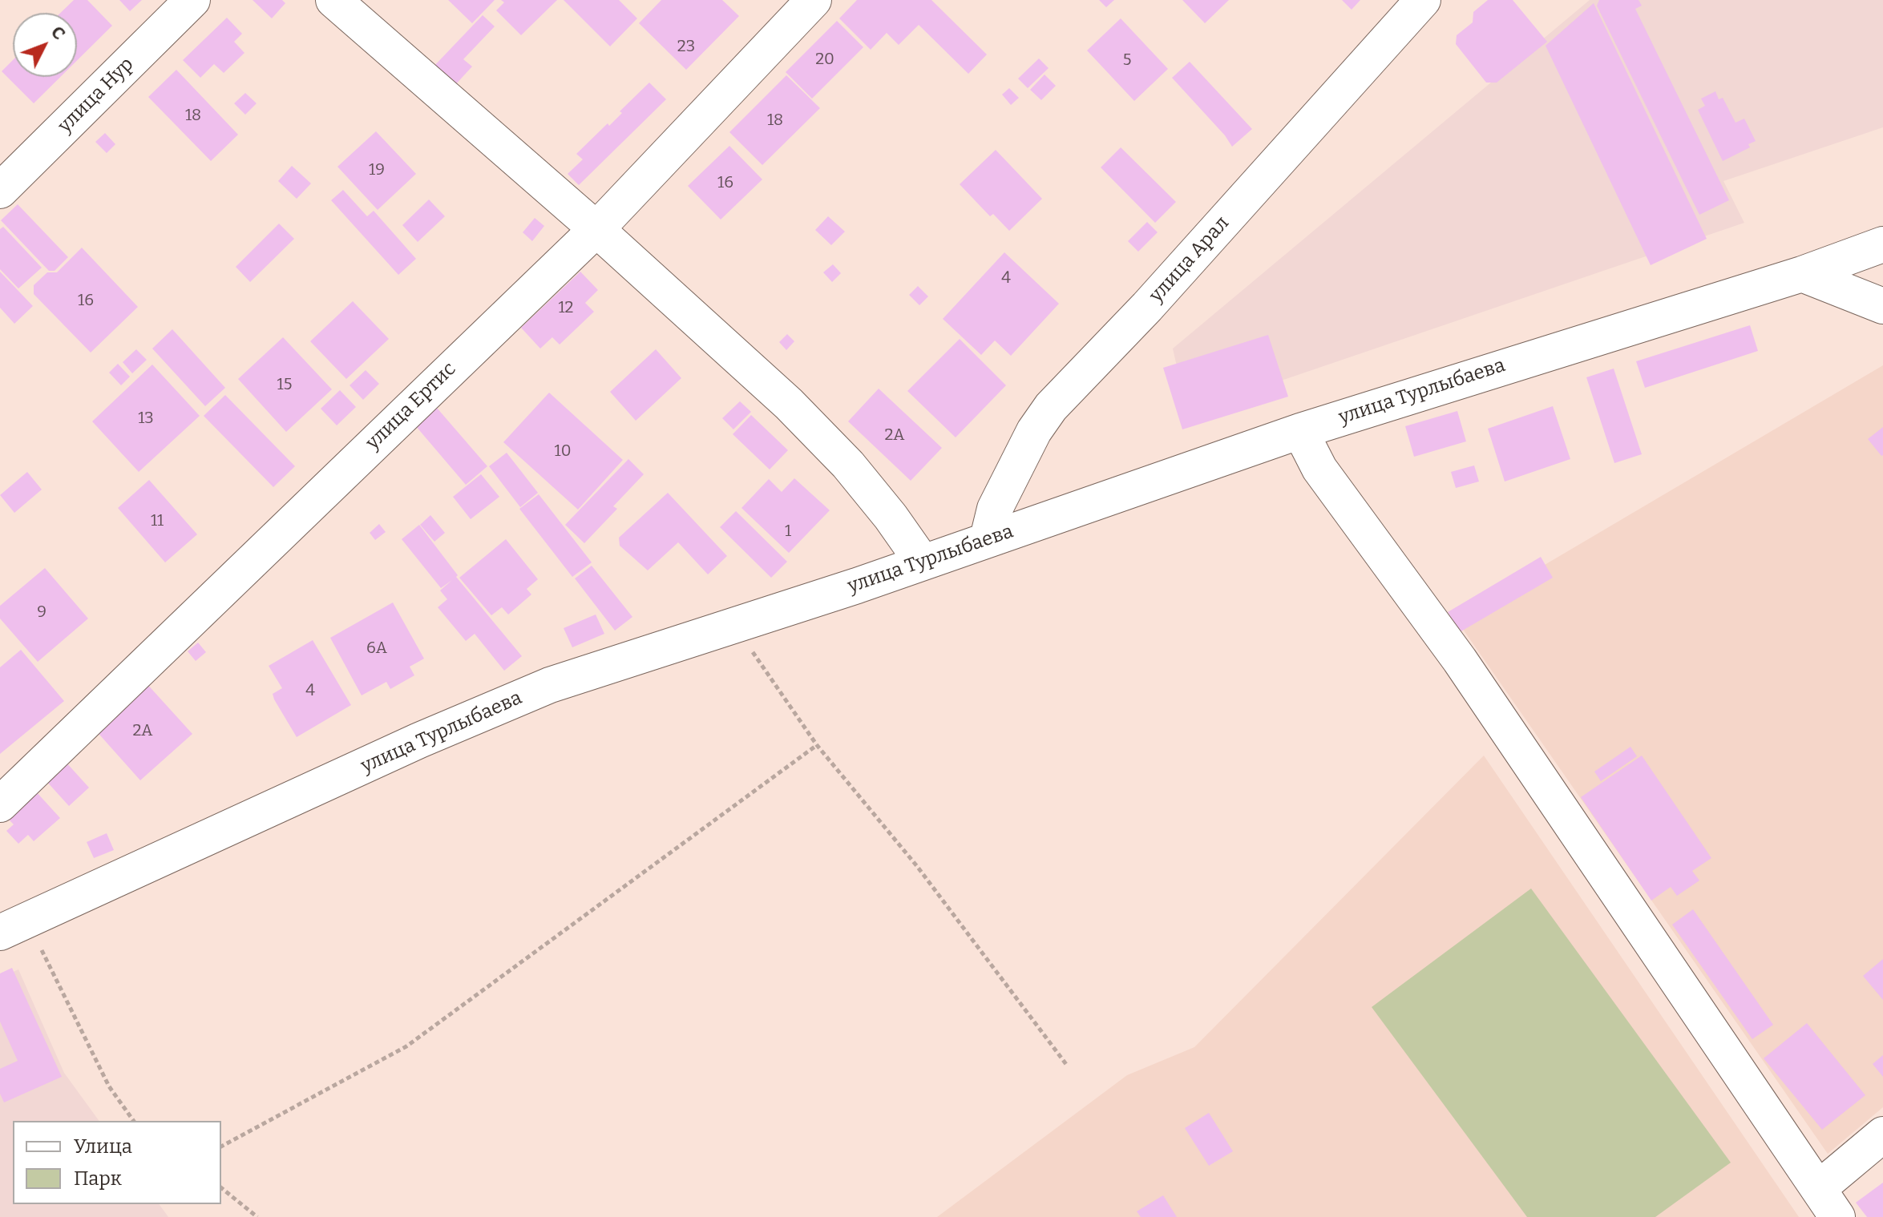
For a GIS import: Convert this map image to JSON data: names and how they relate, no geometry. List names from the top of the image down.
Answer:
{
  "streets": {
    "street": [
      "улица Нур",
      "улица Арал",
      "улица Турлыбаева",
      "улица Ертис"
    ]
  },
  "crossings": [
    ["улица Арал", "улица Турлыбаева"]
  ],
  "house_numbers": [
    "23",
    "20",
    "5",
    "18",
    "18",
    "19",
    "16",
    "4",
    "16",
    "12",
    "15",
    "13",
    "2А",
    "10",
    "11",
    "1",
    "9",
    "6А",
    "4",
    "2А"
  ],
  "legend": ["Улица", "Парк"],
  "north": "top right"
}
